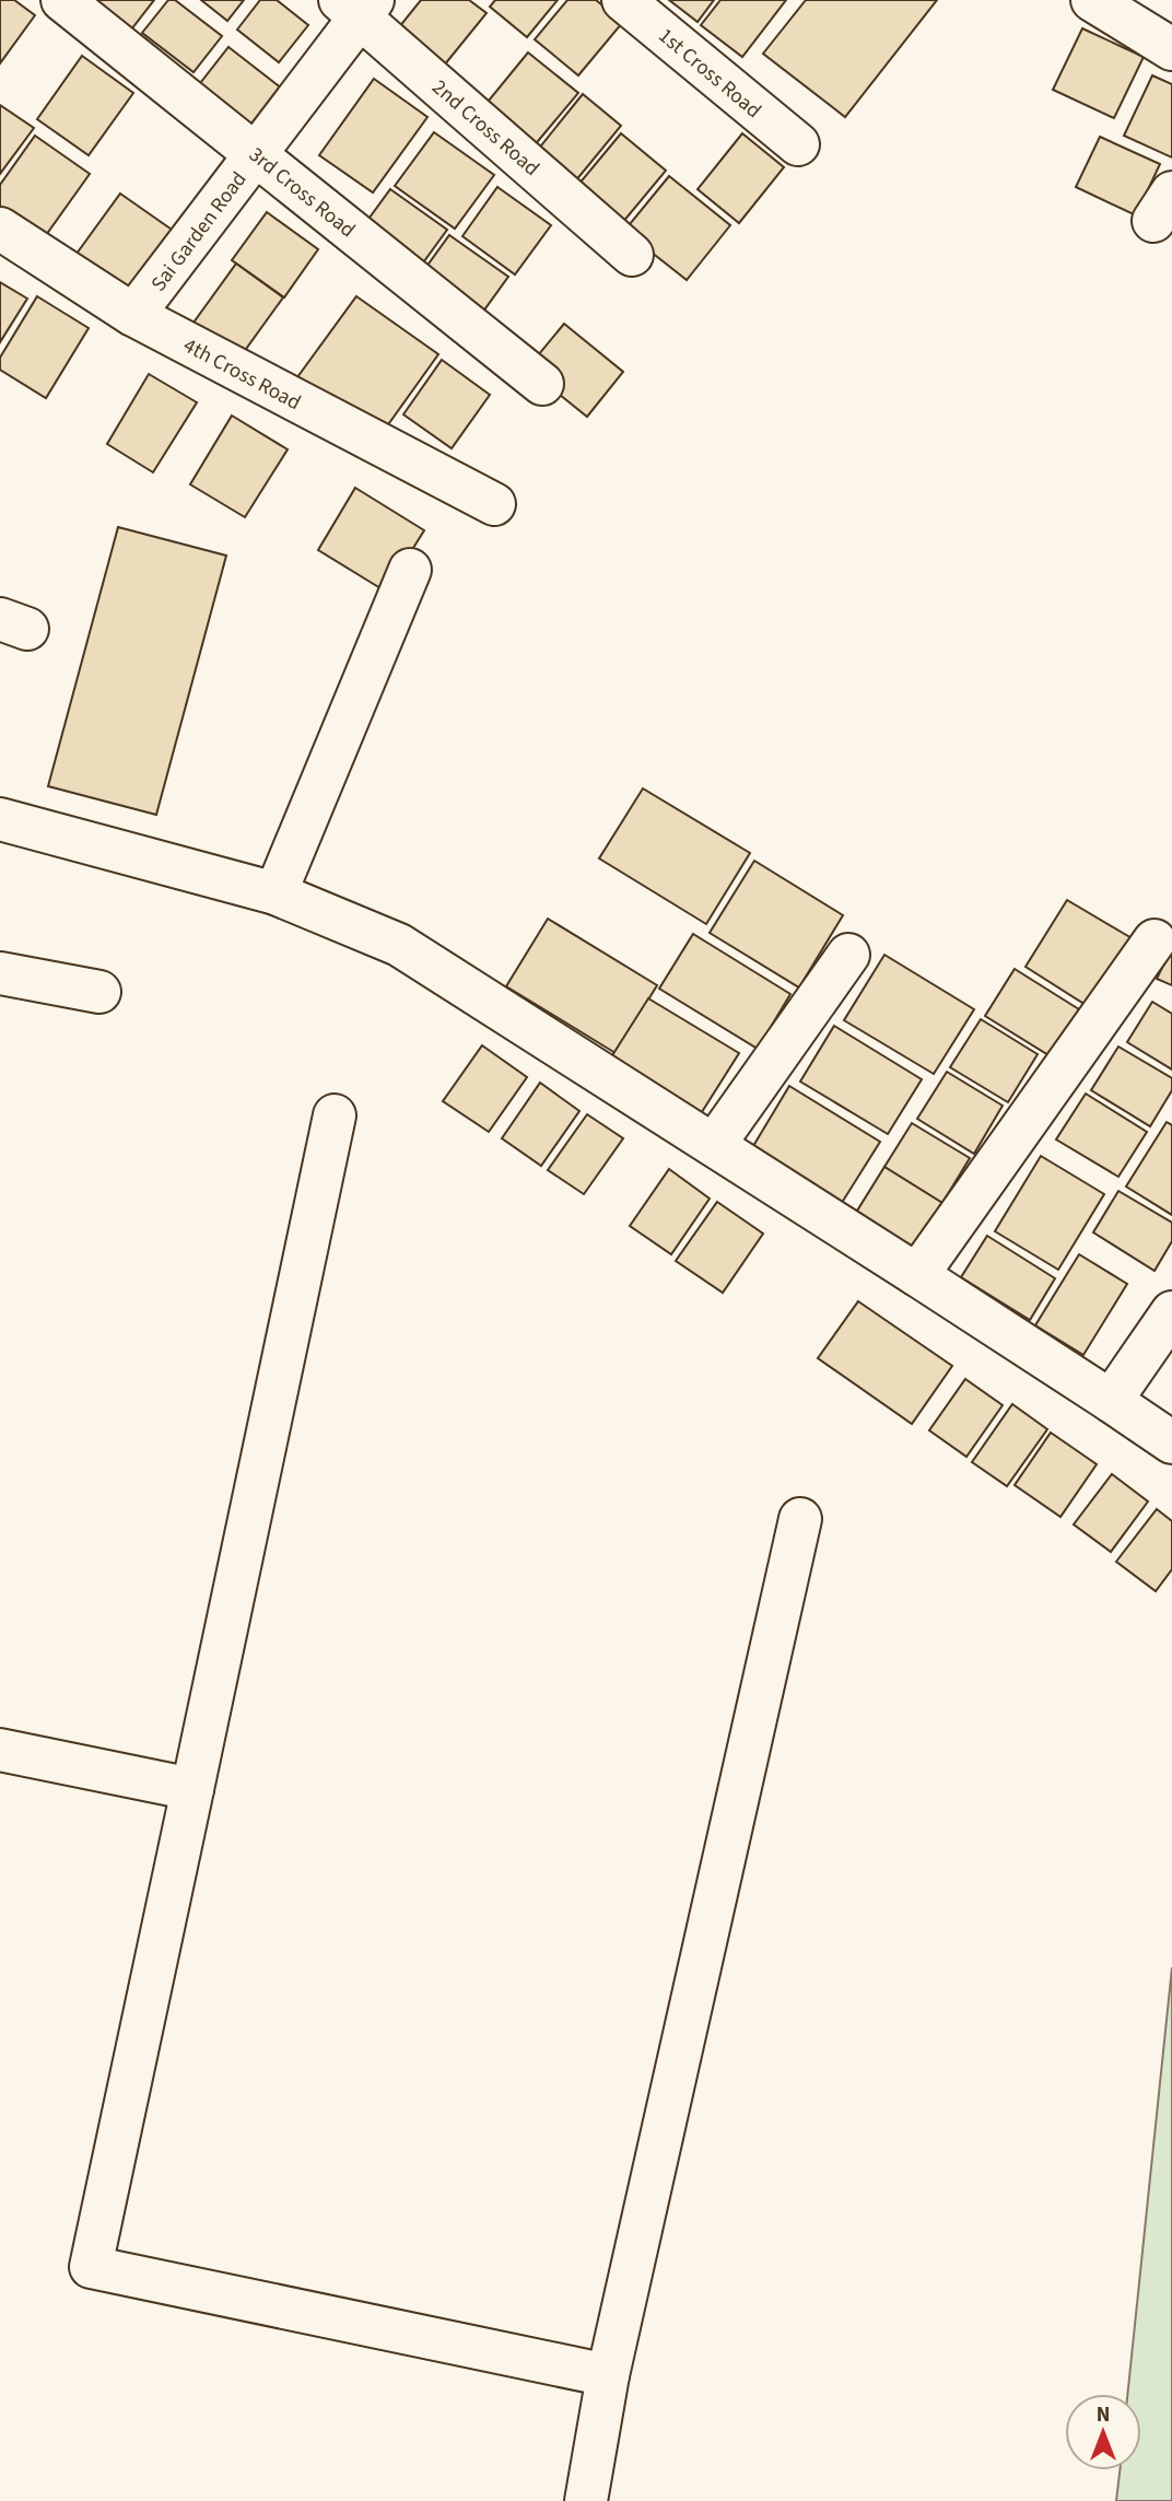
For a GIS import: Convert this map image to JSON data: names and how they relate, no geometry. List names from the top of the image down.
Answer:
{
  "streets": {
    "street": [
      "1st Cross Road",
      "2nd Cross Road",
      "3rd Cross Road",
      "Sai Garden Road",
      "4th Cross Road"
    ]
  },
  "crossings": [
    ["2nd Cross Road", "Sai Garden Road"],
    ["3rd Cross Road", "Sai Garden Road"],
    ["Sai Garden Road", "4th Cross Road"]
  ],
  "north": "top"
}
